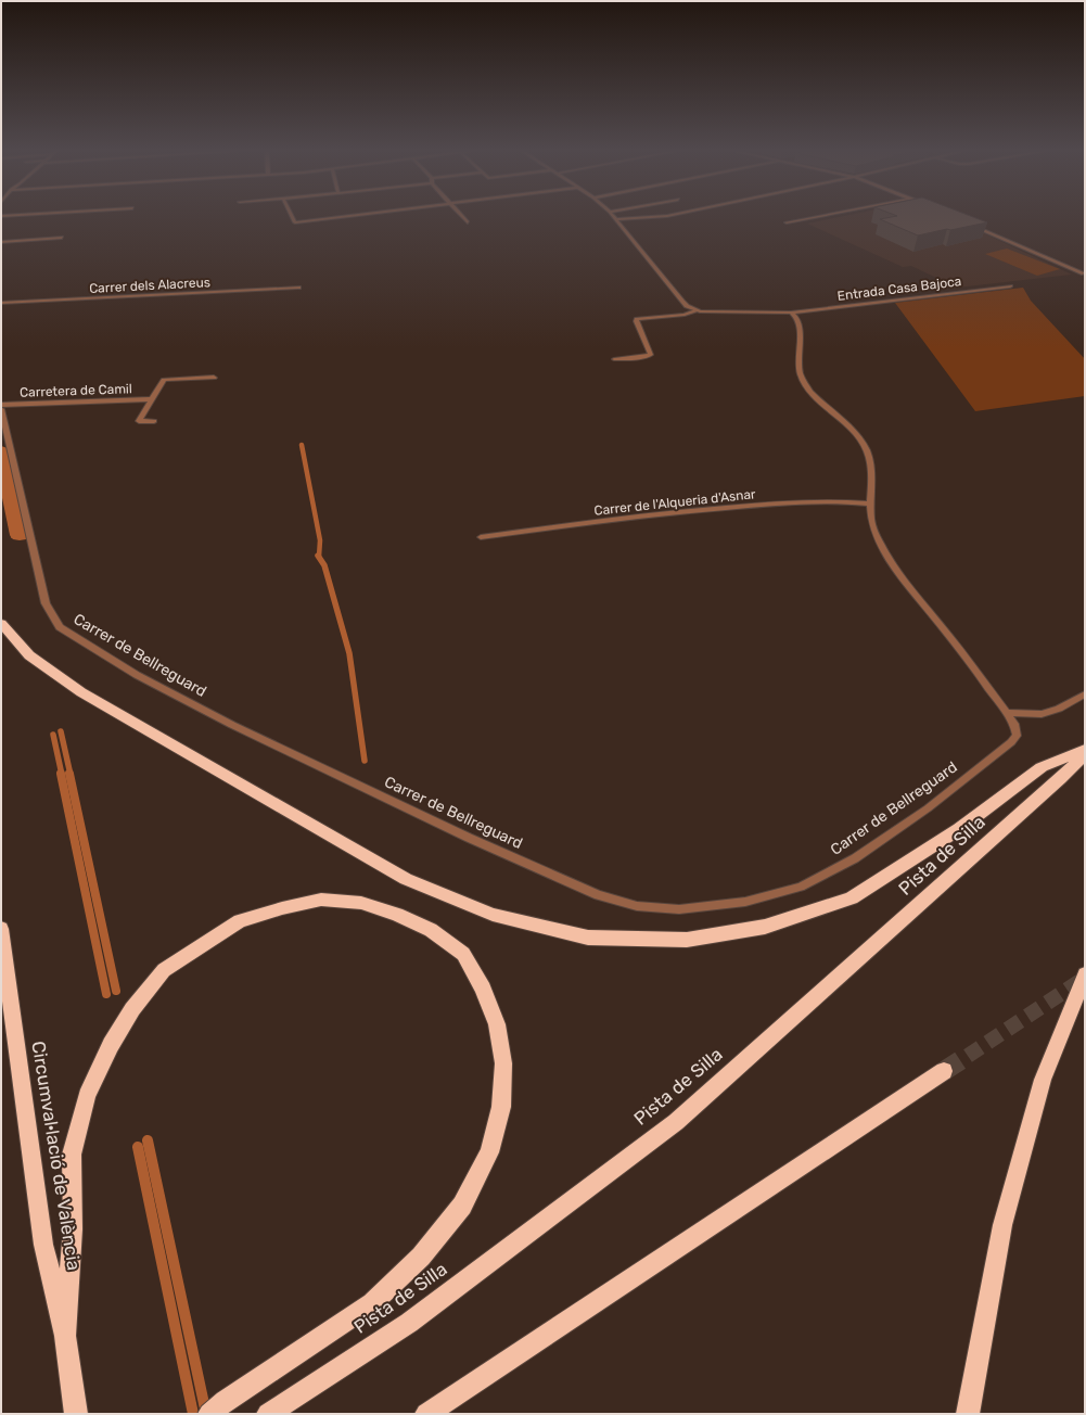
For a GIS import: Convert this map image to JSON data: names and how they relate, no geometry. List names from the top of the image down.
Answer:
{
  "streets": {
    "highway": ["Pista de Silla", "Circumval·lació de València"],
    "street": [
      "Carrer dels Alacreus",
      "Entrada Casa Bajoca",
      "Carretera de Camil",
      "Carrer de l'Alqueria d'Asnar",
      "Carrer de Bellreguard"
    ]
  }
}
